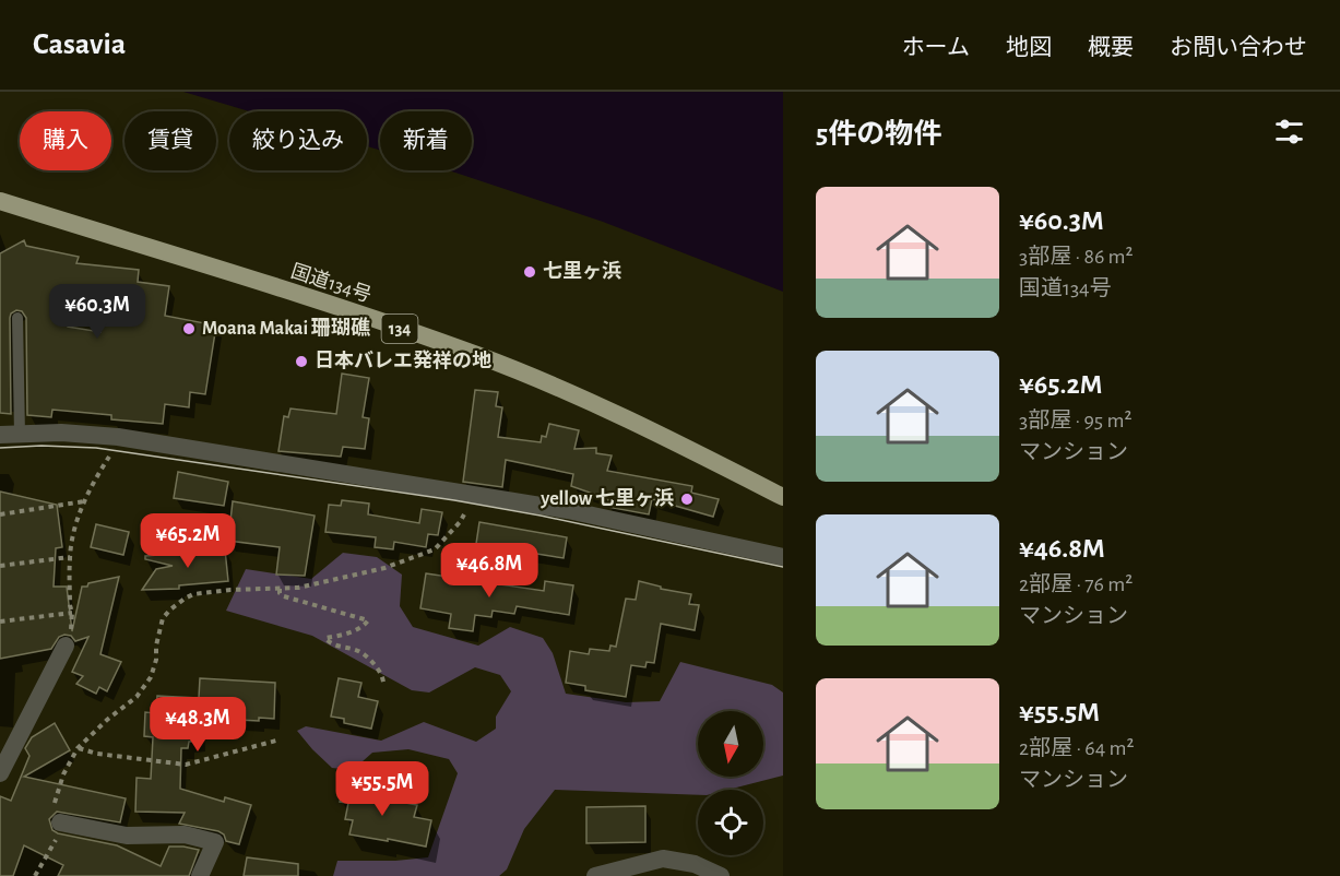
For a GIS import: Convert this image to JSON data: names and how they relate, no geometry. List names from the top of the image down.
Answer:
{
  "streets": {
    "highway": ["国道134号", "134"]
  },
  "places": [
    "七里ヶ浜",
    "Moana Makai 珊瑚礁",
    "日本バレエ発祥の地",
    "yellow 七里ヶ浜"
  ],
  "north": "bottom",
  "page": {
    "header": "Casavia",
    "nav": [
      "ホーム",
      "地図",
      "概要",
      "お問い合わせ"
    ],
    "heading": "5件の物件",
    "chip": [
      "購入",
      "賃貸",
      "絞り込み",
      "新着"
    ],
    "list": [
      {
        "name": "¥60.3M",
        "note": "3部屋 · 86 m² · 国道134号"
      },
      {
        "name": "¥65.2M",
        "note": "3部屋 · 95 m² · マンション"
      },
      {
        "name": "¥46.8M",
        "note": "2部屋 · 76 m² · マンション"
      },
      {
        "name": "¥55.5M",
        "note": "2部屋 · 64 m² · マンション"
      }
    ],
    "price": [
      "¥60.3M",
      "¥65.2M",
      "¥46.8M",
      "¥48.3M",
      "¥55.5M"
    ]
  }
}
